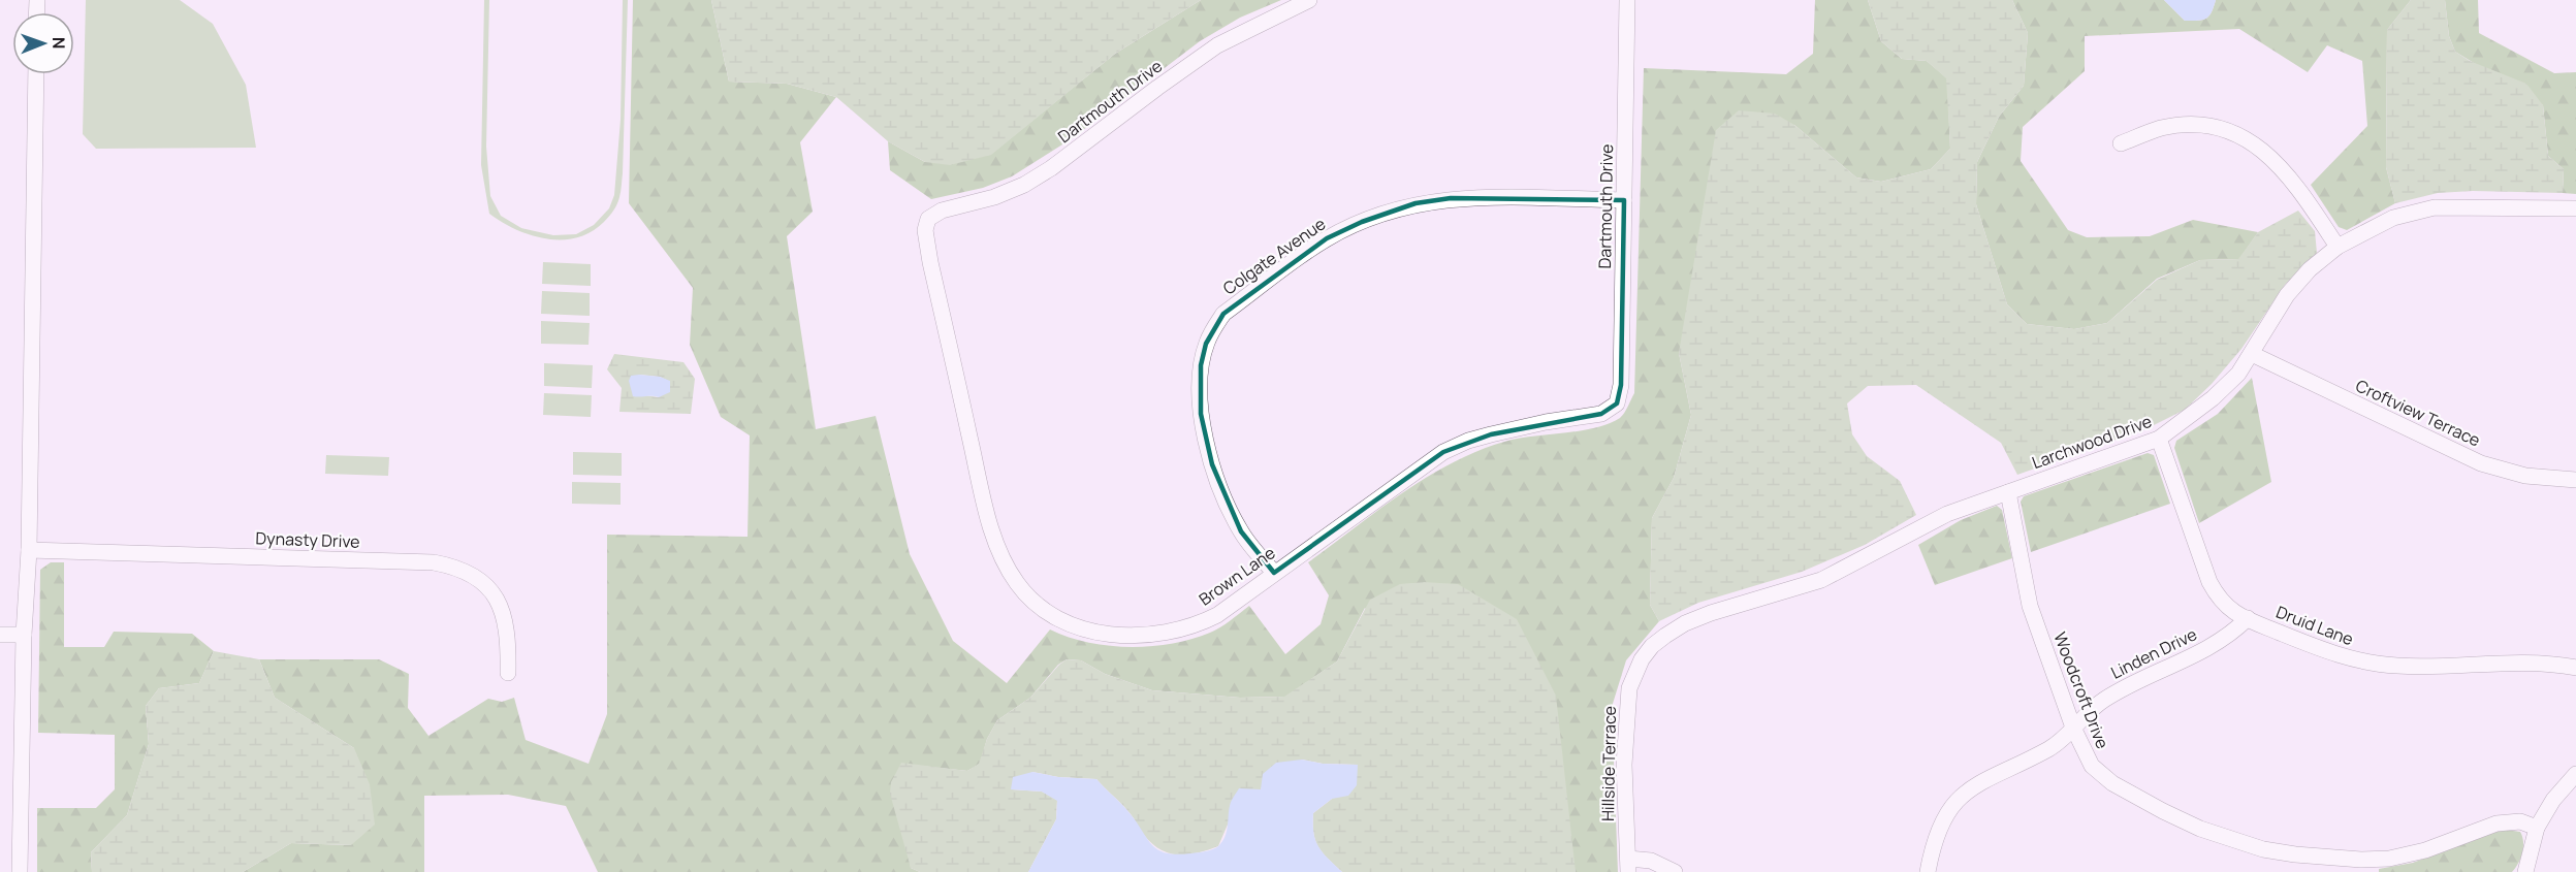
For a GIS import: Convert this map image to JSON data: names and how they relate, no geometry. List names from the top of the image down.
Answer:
{
  "streets": {
    "street": [
      "Dartmouth Drive",
      "Colgate Avenue",
      "Croftview Terrace",
      "Larchwood Drive",
      "Dynasty Drive",
      "Brown Lane",
      "Druid Lane",
      "Linden Drive",
      "Woodcroft Drive",
      "Hillside Terrace"
    ]
  },
  "crossings": [
    ["Dartmouth Drive", "Colgate Avenue"],
    ["Dartmouth Drive", "Brown Lane"],
    ["Colgate Avenue", "Brown Lane"],
    ["Croftview Terrace", "Larchwood Drive"],
    ["Larchwood Drive", "Druid Lane"],
    ["Larchwood Drive", "Woodcroft Drive"],
    ["Larchwood Drive", "Hillside Terrace"],
    ["Druid Lane", "Linden Drive"],
    ["Linden Drive", "Woodcroft Drive"]
  ],
  "north": "right"
}
